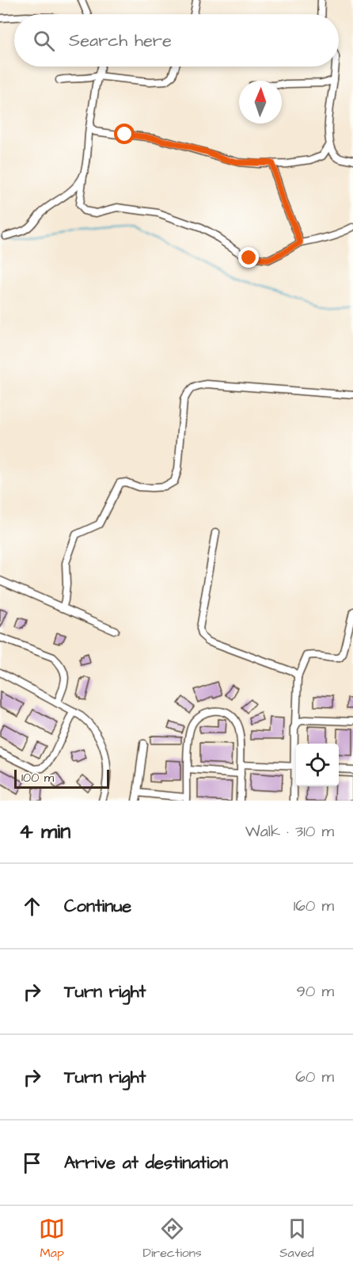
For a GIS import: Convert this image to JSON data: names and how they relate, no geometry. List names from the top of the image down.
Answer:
{
  "scale_bar": "100 m",
  "north": "top",
  "page": {
    "search": "Search here",
    "scale": "100 m",
    "heading": ["4 min", "Walk · 310 m"],
    "list": [
      ["Continue", "160 m"],
      ["Turn right", "90 m"],
      ["Turn right", "60 m"],
      "Arrive at destination"
    ],
    "nav": ["Map", "Directions", "Saved"]
  }
}
